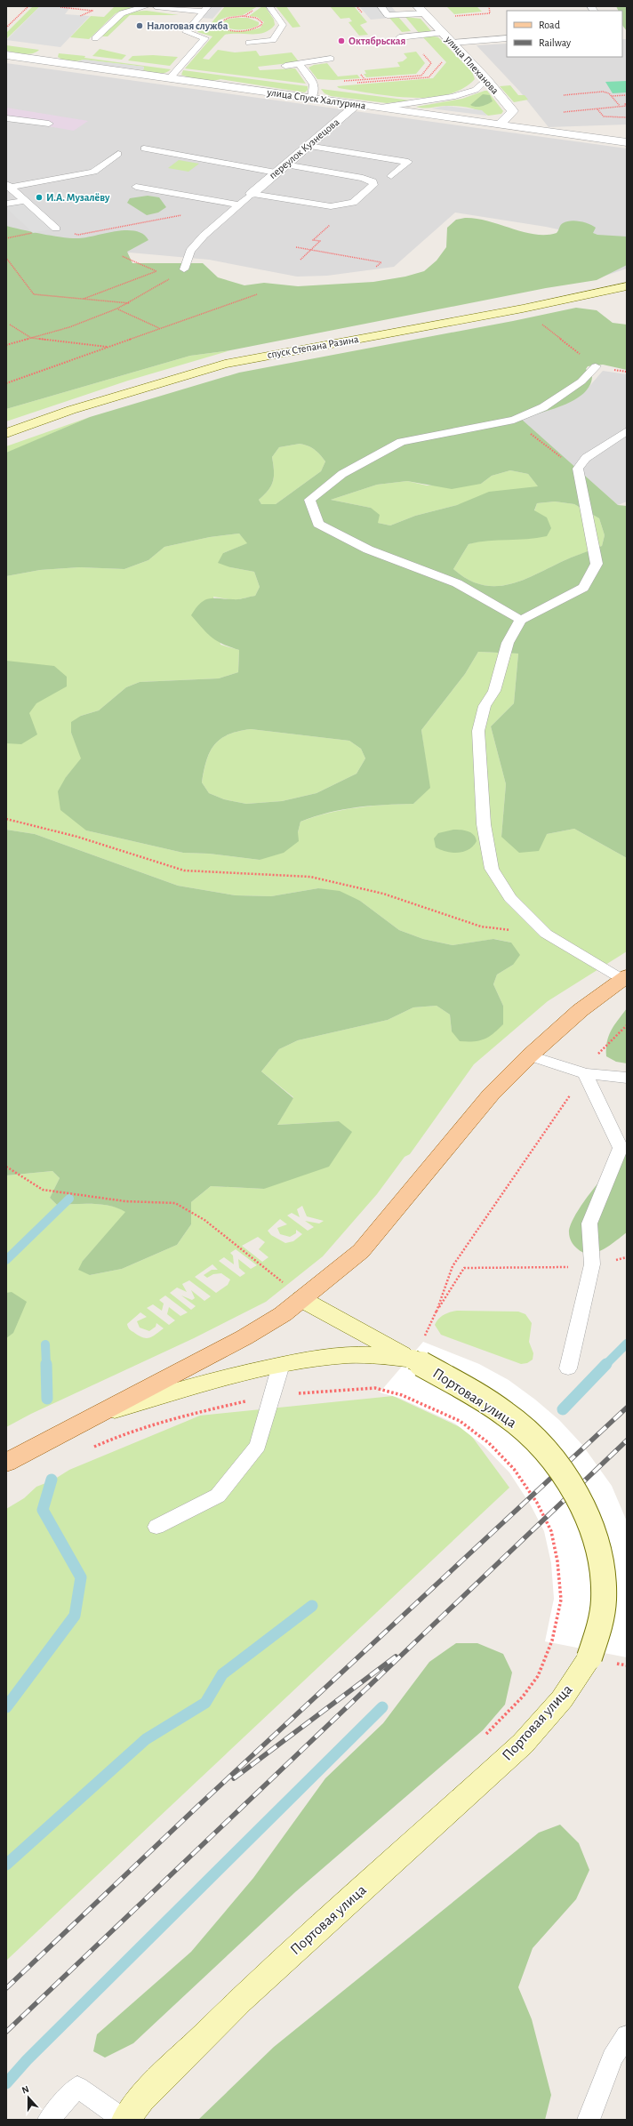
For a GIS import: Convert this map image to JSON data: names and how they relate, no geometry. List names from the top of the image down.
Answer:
{
  "streets": {
    "street": [
      "улица Плеханова",
      "улица Спуск Халтурина",
      "переулок Кузнецова",
      "спуск Степана Разина",
      "Портовая улица"
    ]
  },
  "crossings": [
    ["улица Плеханова", "улица Спуск Халтурина"],
    ["улица Спуск Халтурина", "переулок Кузнецова"]
  ],
  "places": ["Налоговая служба", "Октябрьская", "И.А. Музалёву"],
  "legend": ["Road", "Railway"],
  "north": "top"
}
